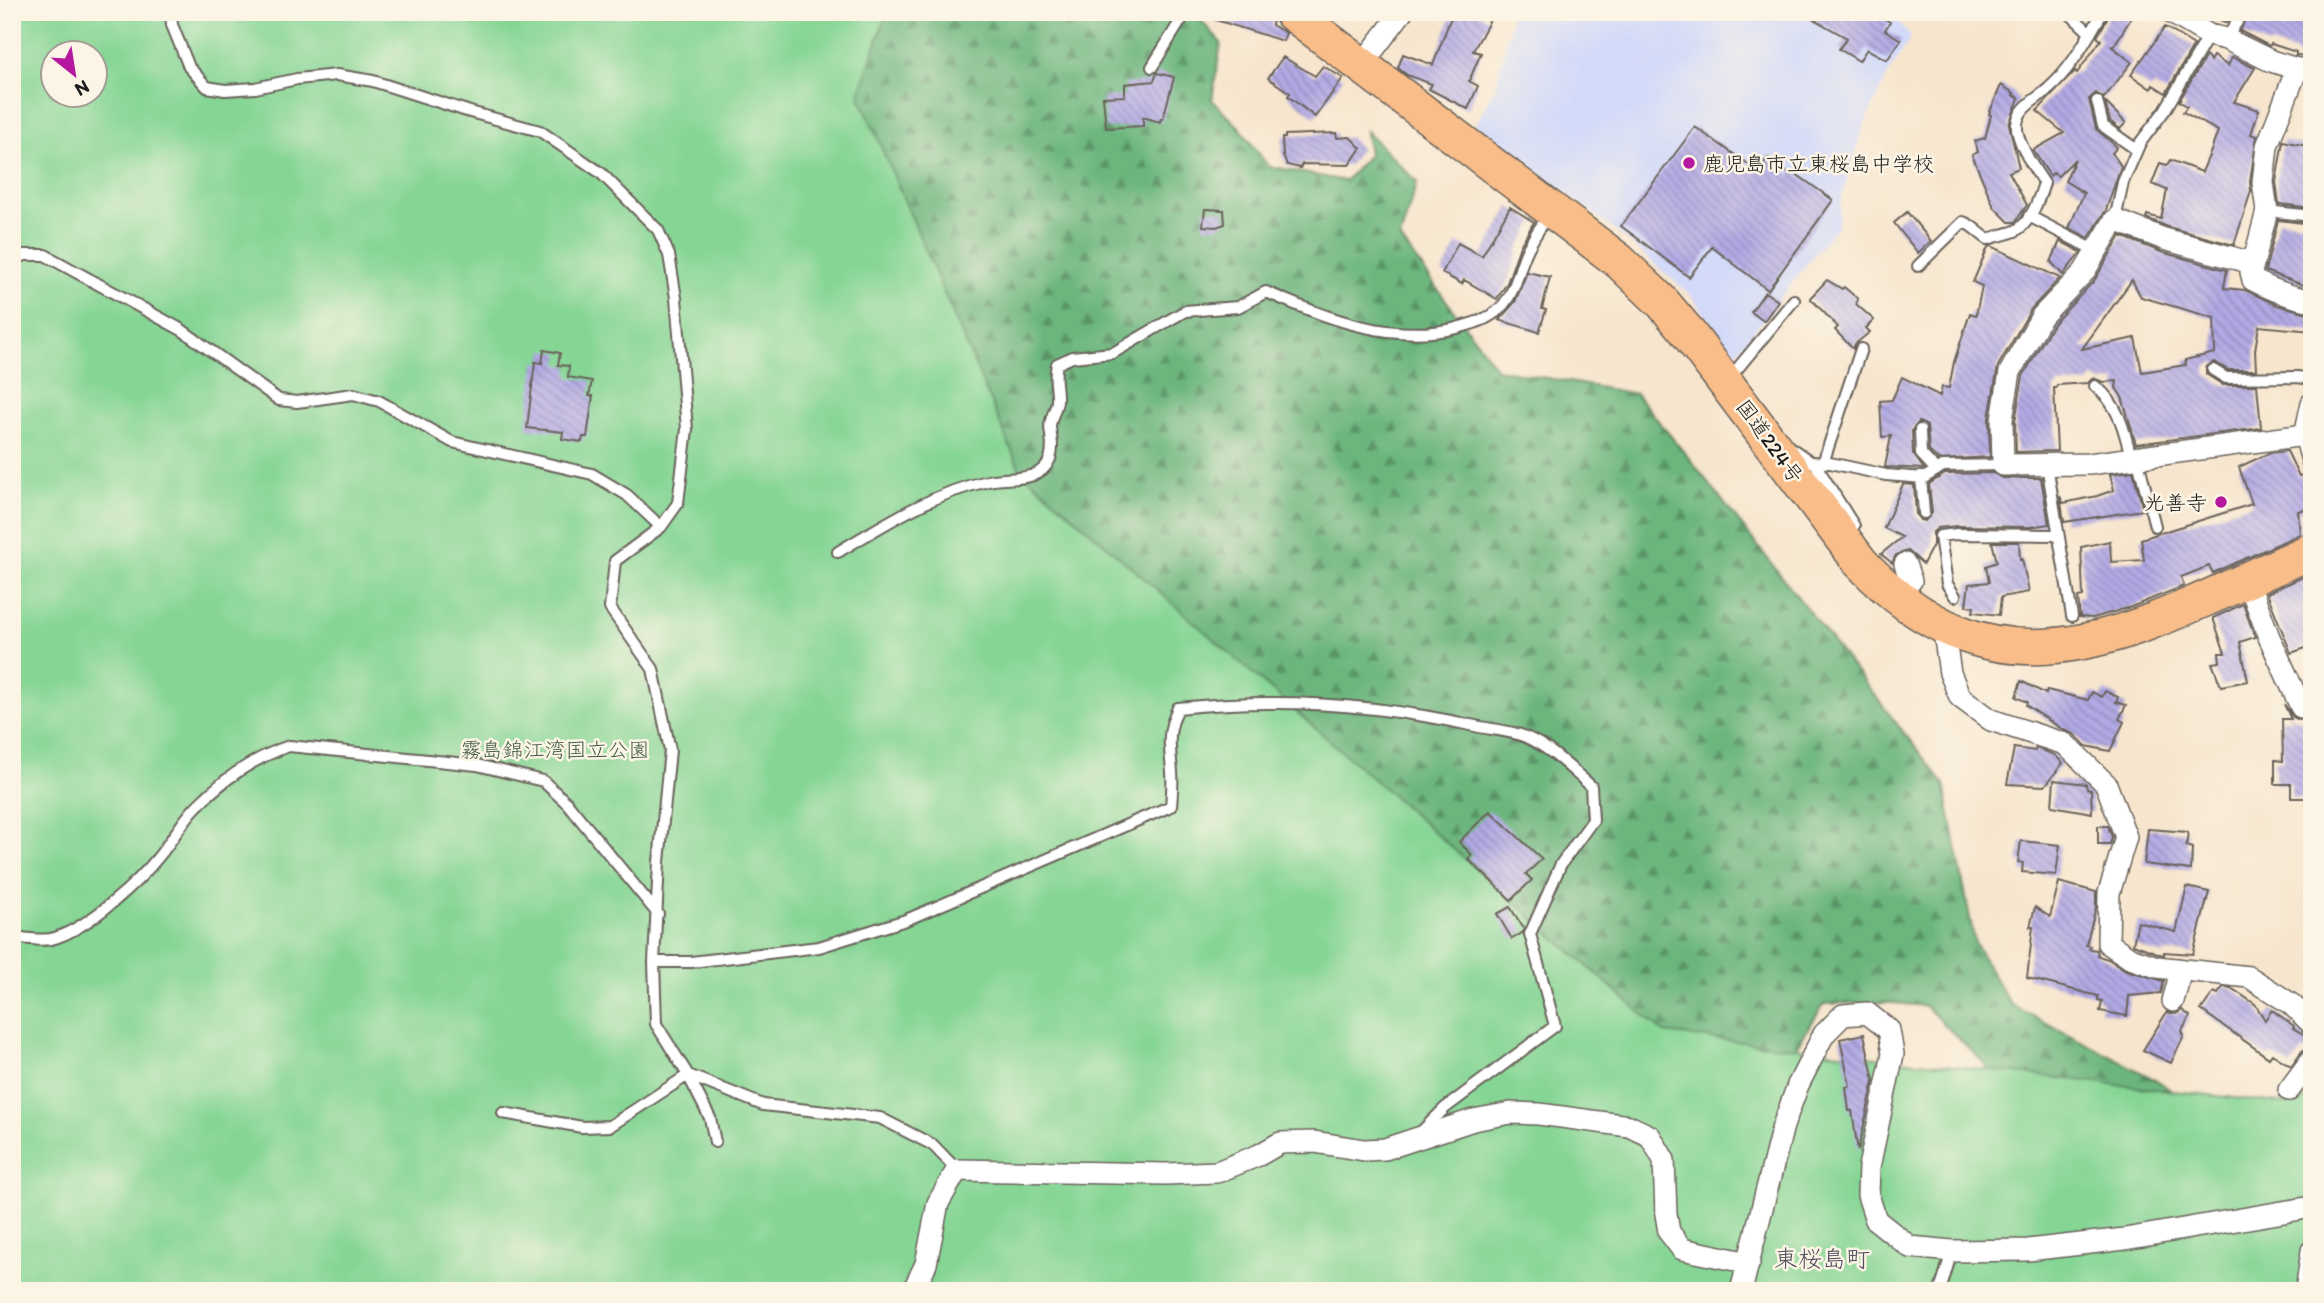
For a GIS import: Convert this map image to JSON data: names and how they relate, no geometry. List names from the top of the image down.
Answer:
{
  "streets": {
    "highway": ["国道224号"]
  },
  "districts": ["東桜島町"],
  "parks": ["霧島錦江湾国立公園"],
  "places": ["鹿児島市立東桜島中学校", "光善寺"],
  "north": "bottom right"
}
